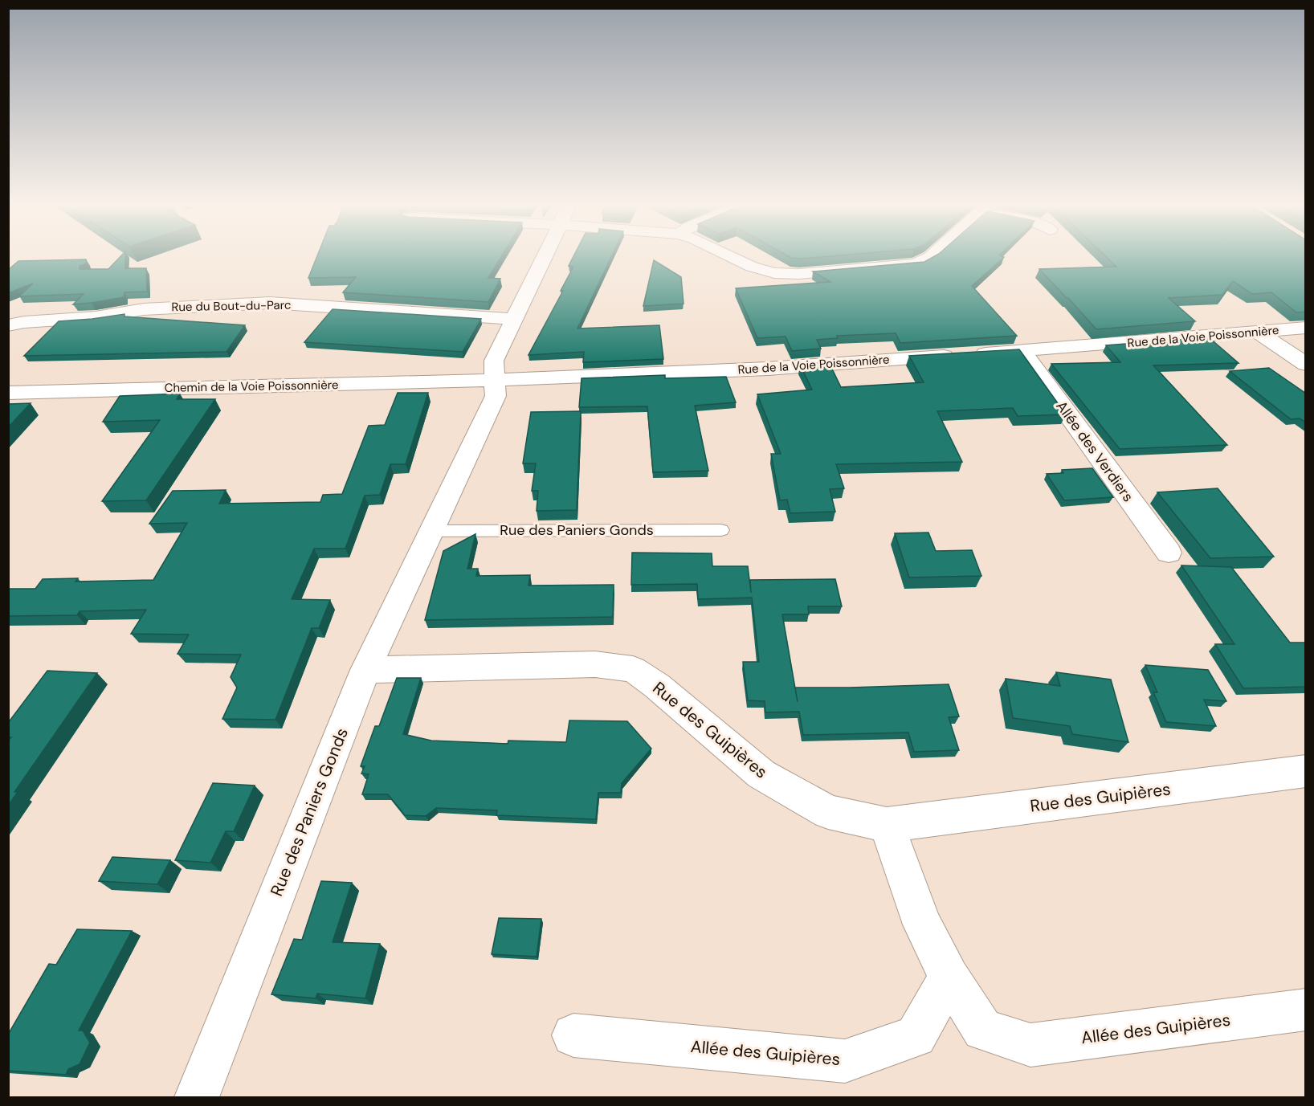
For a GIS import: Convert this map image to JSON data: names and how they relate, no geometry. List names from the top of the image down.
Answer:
{
  "streets": {
    "street": [
      "Rue du Bout-du-Parc",
      "Rue de la Voie Poissonnière",
      "Chemin de la Voie Poissonnière",
      "Allée des Verdiers",
      "Rue des Paniers Gonds",
      "Rue des Guipières",
      "Allée des Guipières"
    ]
  },
  "crossings": [
    ["Rue du Bout-du-Parc", "Rue des Paniers Gonds"],
    ["Rue de la Voie Poissonnière", "Chemin de la Voie Poissonnière"],
    ["Rue de la Voie Poissonnière", "Allée des Verdiers"],
    ["Rue de la Voie Poissonnière", "Rue des Paniers Gonds"],
    ["Chemin de la Voie Poissonnière", "Rue des Paniers Gonds"],
    ["Rue des Paniers Gonds", "Rue des Guipières"],
    ["Rue des Guipières", "Allée des Guipières"]
  ]
}
